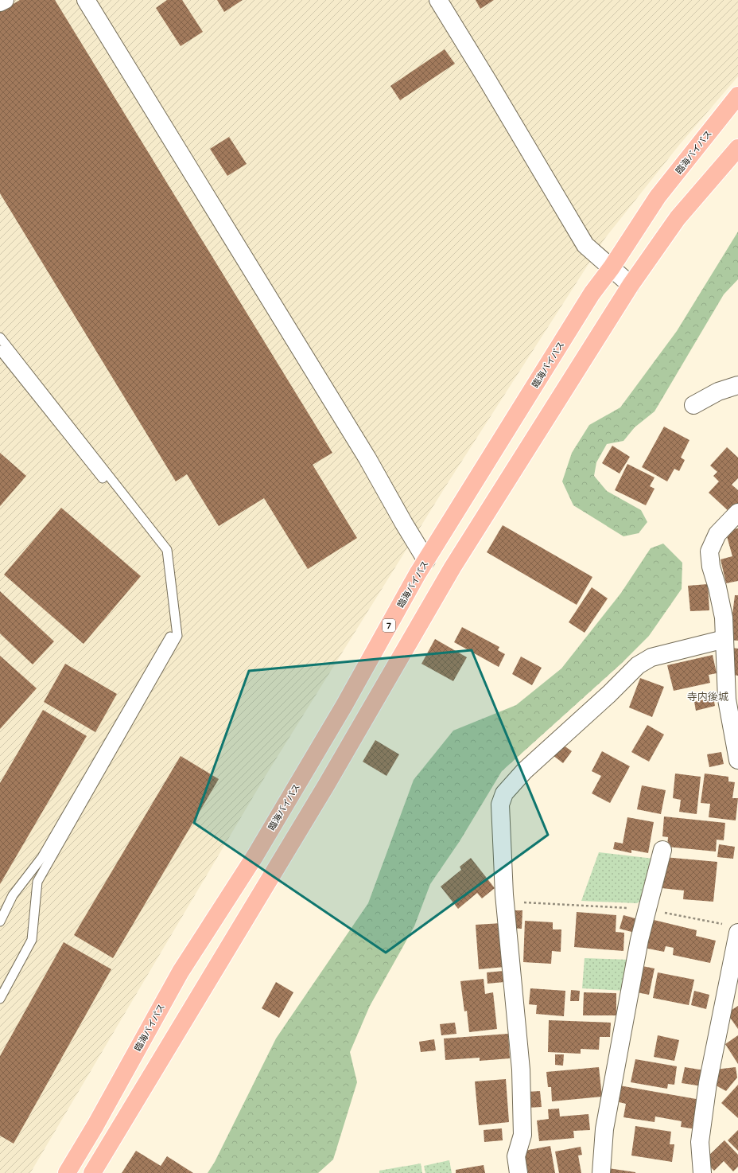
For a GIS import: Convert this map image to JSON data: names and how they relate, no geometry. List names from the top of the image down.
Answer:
{
  "streets": {
    "highway": ["臨海バイパス", "7"]
  },
  "districts": ["寺内後城"]
}
